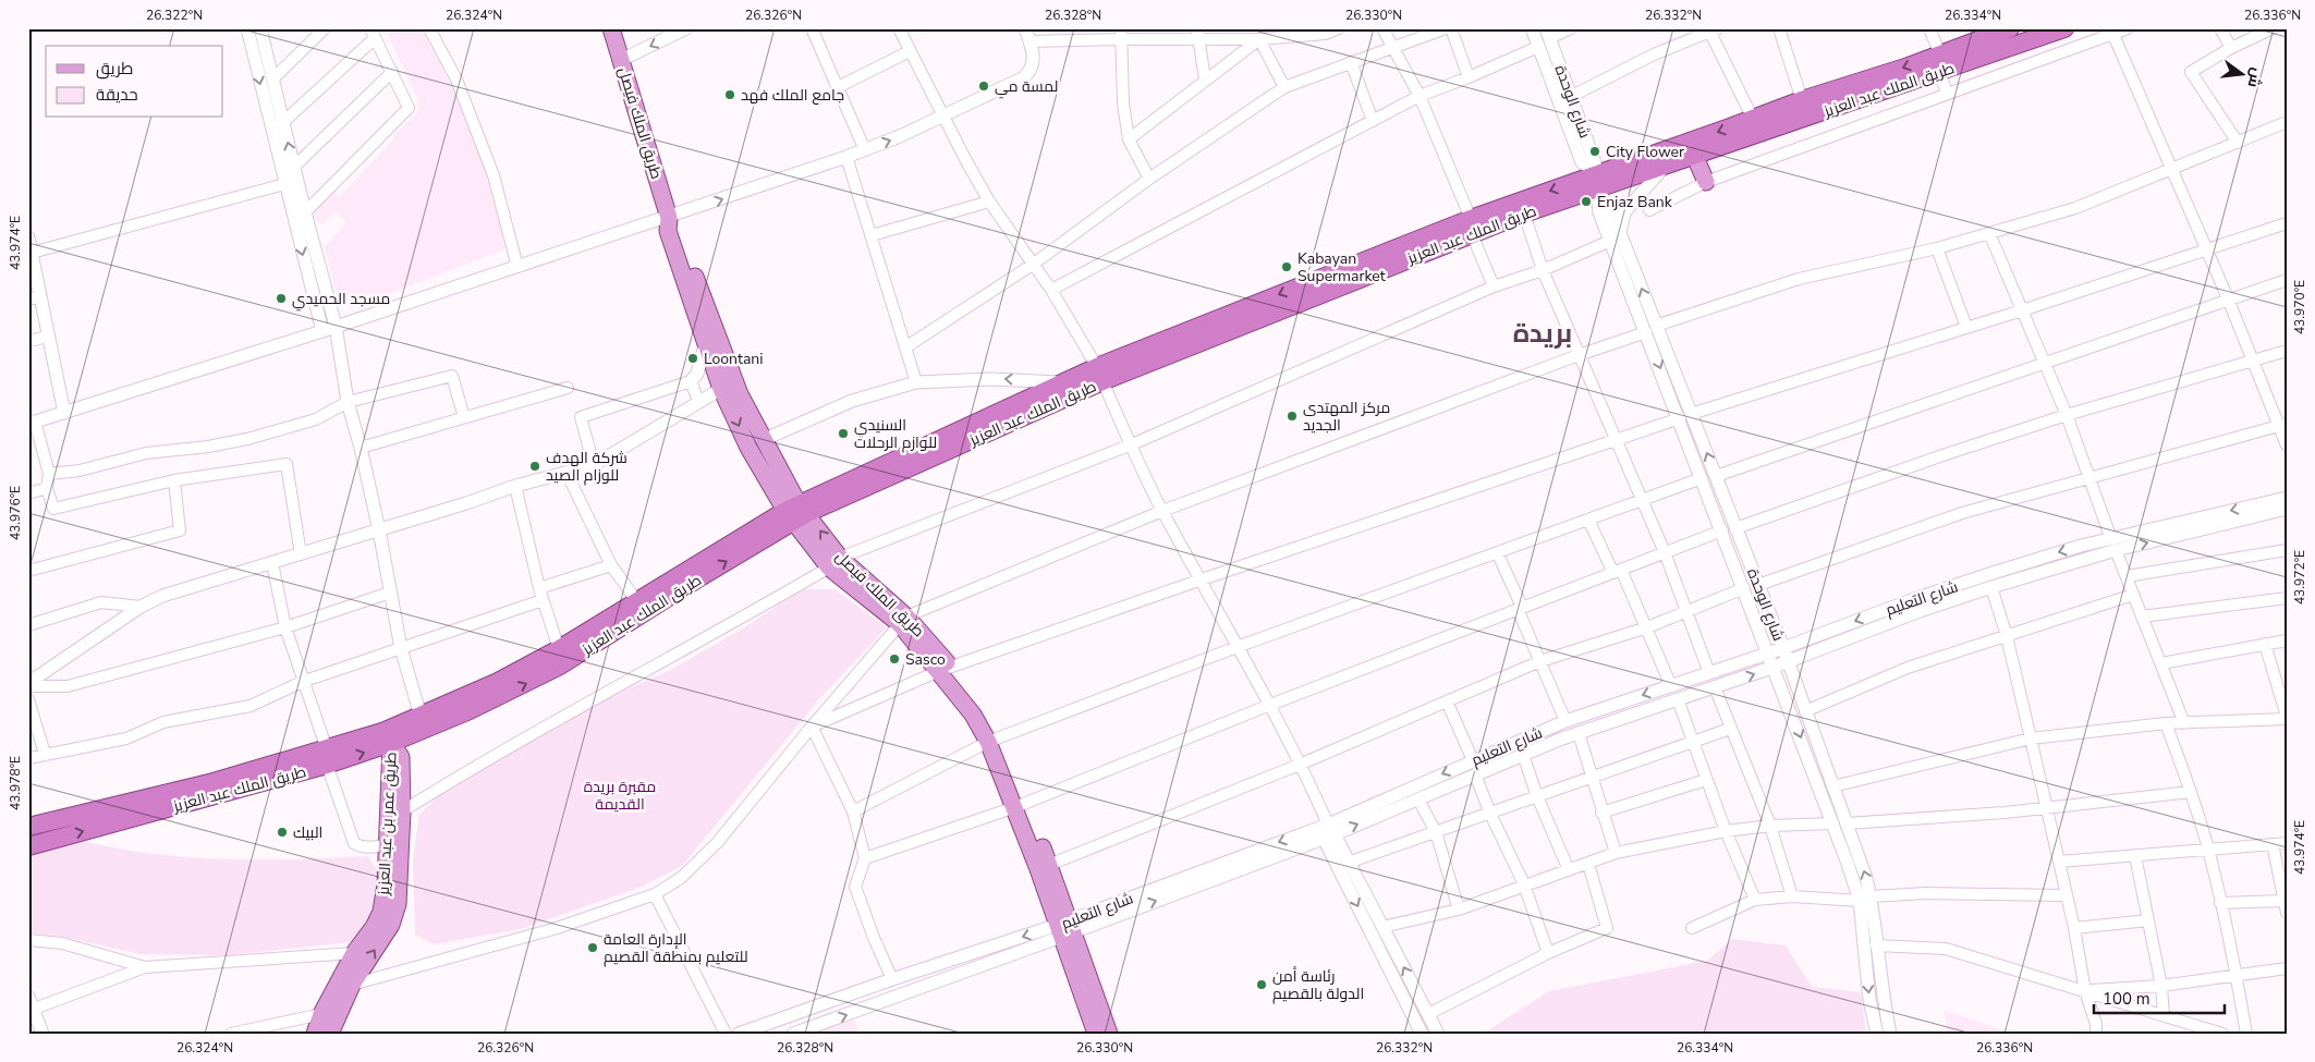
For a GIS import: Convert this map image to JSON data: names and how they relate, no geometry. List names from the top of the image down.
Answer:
{
  "streets": {
    "highway": ["طريق الملك عبد العزيز"],
    "main road": ["طريق الملك فيصل", "طريق عمر بن عبد العزيز"],
    "street": ["شارع الوحدة", "شارع التعليم"]
  },
  "crossings": [
    ["طريق الملك عبد العزيز", "شارع الوحدة"],
    ["طريق الملك عبد العزيز", "طريق الملك فيصل"],
    ["طريق الملك عبد العزيز", "طريق عمر بن عبد العزيز"],
    ["شارع الوحدة", "شارع التعليم"],
    ["طريق الملك فيصل", "شارع التعليم"]
  ],
  "districts": ["بريدة"],
  "parks": ["مقبرة بريدة القديمة"],
  "places": [
    "لمسة مي",
    "جامع الملك فهد",
    "City Flower",
    "Enjaz Bank",
    "Kabayan Supermarket",
    "مسجد الحميدي",
    "Loontani",
    "مركز المهتدى الجديد",
    "السنيدي للوازم الرحلات",
    "شركة الهدف للوزام الصيد",
    "Sasco",
    "البيك",
    "الإدارة العامة للتعليم بمنطقة القصيم",
    "رئاسة أمن الدولة بالقصيم"
  ],
  "legend": ["طريق", "حديقة"],
  "scale_bar": "100 m",
  "north": "right",
  "coordinates": [
    "26.322°N",
    "26.324°N",
    "26.326°N",
    "26.328°N",
    "26.330°N",
    "26.332°N",
    "26.334°N",
    "26.336°N",
    "43.974°E",
    "43.970°E",
    "43.976°E",
    "43.972°E",
    "43.978°E"
  ]
}
